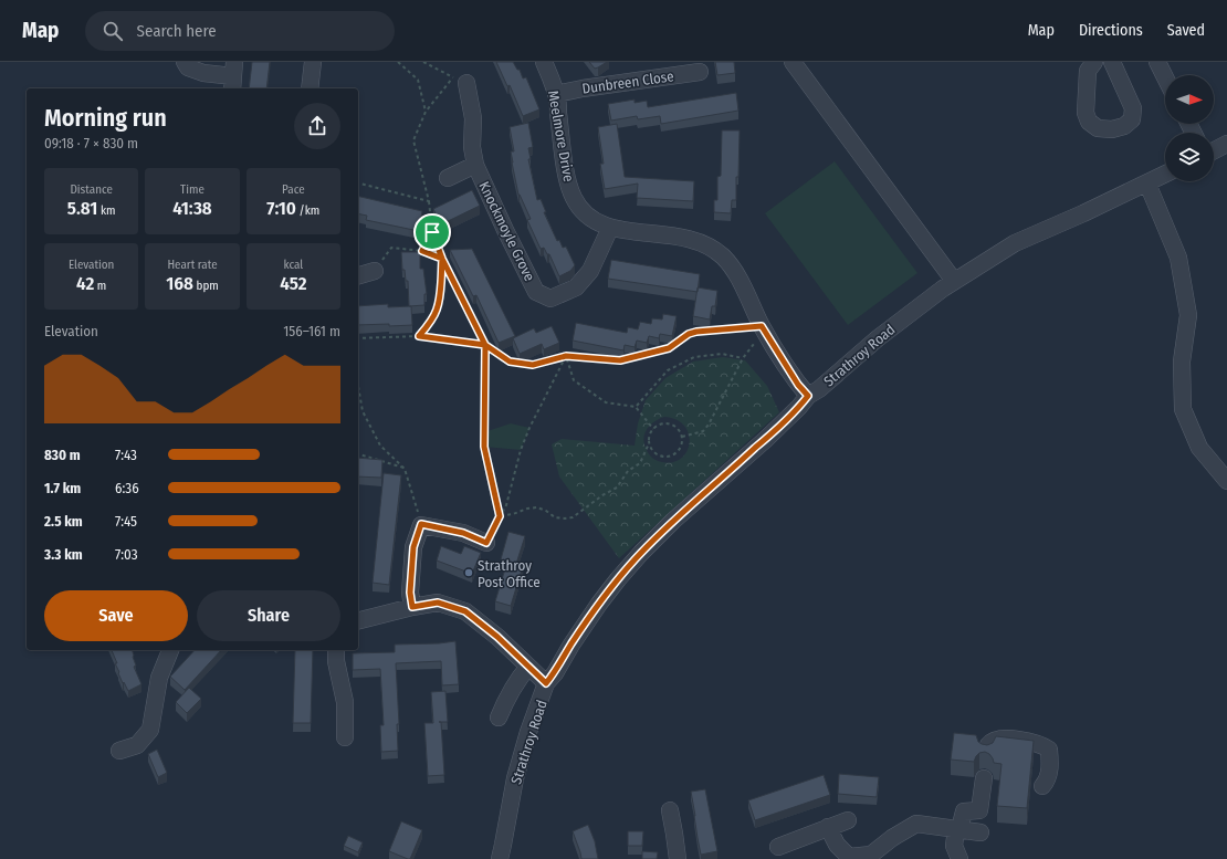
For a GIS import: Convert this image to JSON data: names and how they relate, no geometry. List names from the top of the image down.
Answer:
{
  "streets": {
    "street": [
      "Dunbreen Close",
      "Meelmore Drive",
      "Knockmoyle Grove",
      "Strathroy Road"
    ]
  },
  "crossings": [
    ["Dunbreen Close", "Meelmore Drive"],
    ["Meelmore Drive", "Knockmoyle Grove"],
    ["Meelmore Drive", "Strathroy Road"]
  ],
  "places": ["Strathroy Post Office"],
  "north": "right",
  "page": {
    "header": "Map",
    "search": "Search here",
    "nav": ["Map", "Directions", "Saved"],
    "heading": ["Morning run", "09:18 · 7 × 830 m"],
    "stats": [
      ["Distance", "5.81 km"],
      ["Time", "41:38"],
      ["Pace", "7:10 /km"],
      ["Elevation", "42 m"],
      ["Heart rate", "168 bpm"],
      ["kcal", "452"]
    ],
    "chart": ["Elevation", "156–161 m"],
    "list": [
      {
        "name": "830 m",
        "note": "7:43"
      },
      {
        "name": "1.7 km",
        "note": "6:36"
      },
      {
        "name": "2.5 km",
        "note": "7:45"
      },
      {
        "name": "3.3 km",
        "note": "7:03"
      }
    ],
    "buttons": ["Save", "Share"]
  }
}
